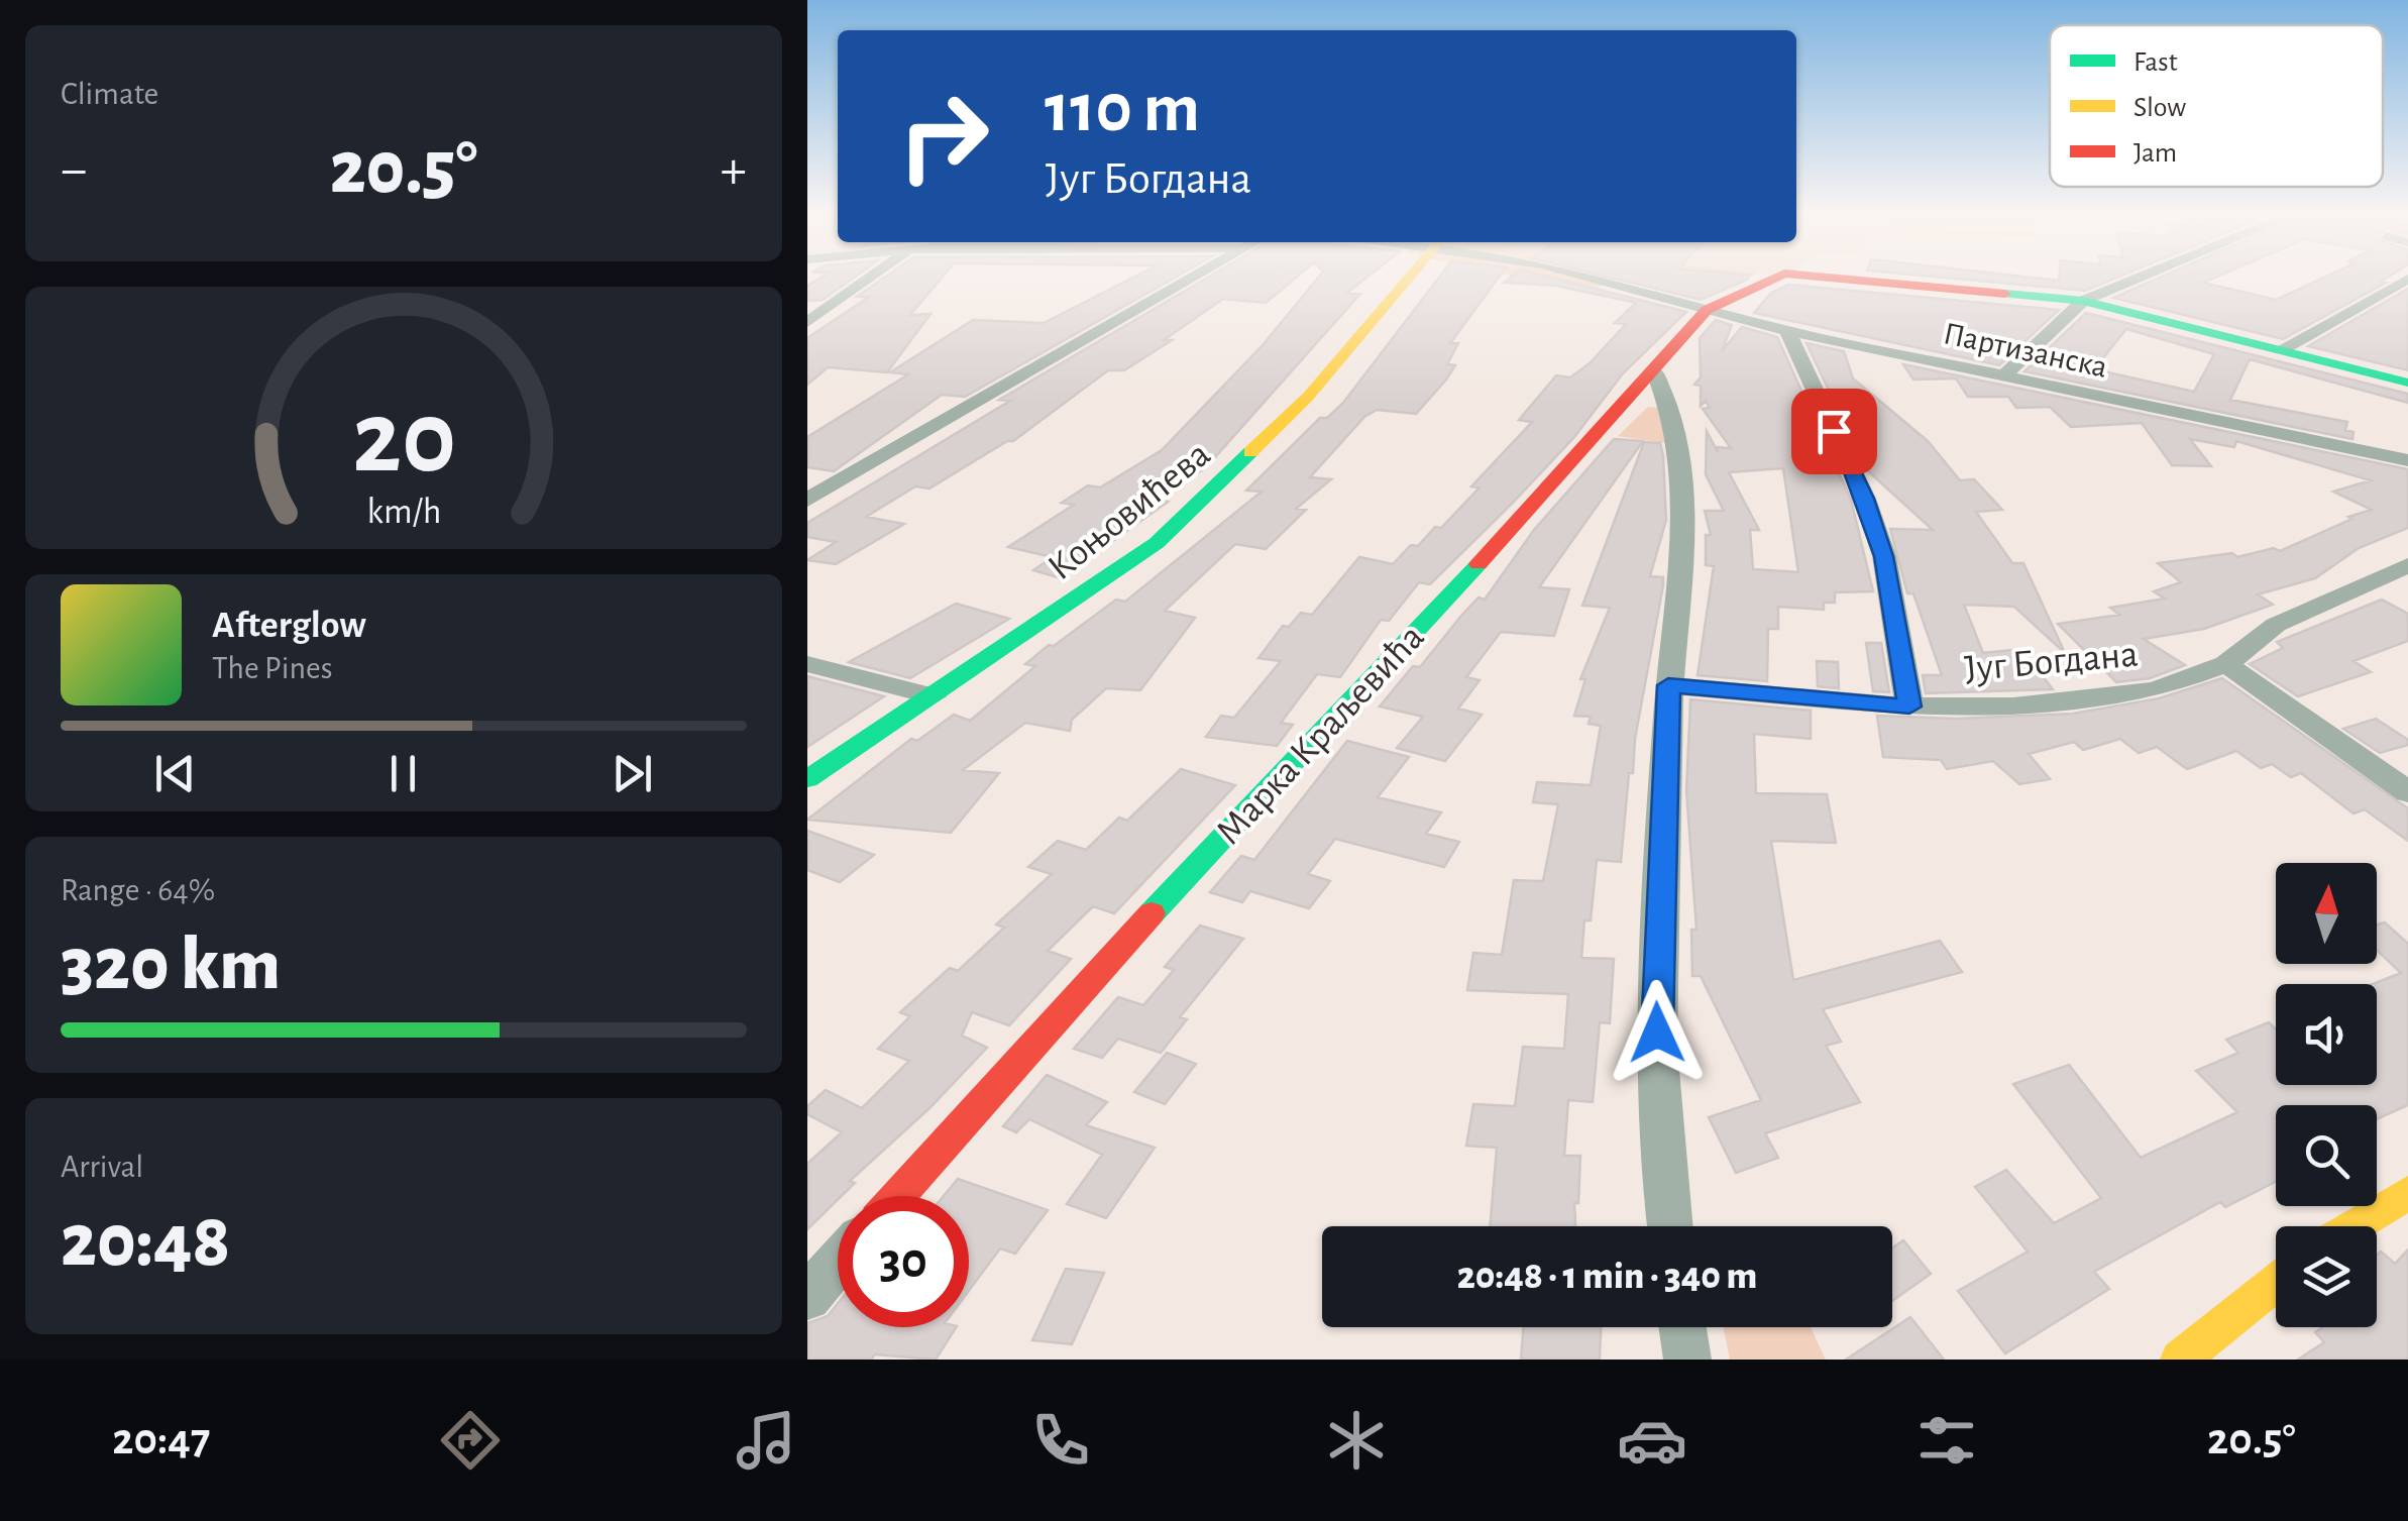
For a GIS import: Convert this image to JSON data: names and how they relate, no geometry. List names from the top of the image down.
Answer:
{
  "streets": {
    "street": [
      "Партизанска",
      "Коњовићева",
      "Југ Богдана",
      "Марка Краљевића"
    ]
  },
  "crossings": [
    ["Партизанска", "Марка Краљевића"]
  ],
  "legend": ["Fast", "Slow", "Jam"],
  "north": "top",
  "page": {
    "tile": [
      "Climate",
      ["Range · 64%", "320 km"],
      ["Arrival", "20:48"]
    ],
    "turn": ["110 m", "Југ Богдана"],
    "heat": ["−", "20.5°", "+"],
    "song": ["Afterglow", "The Pines"],
    "limit": "30",
    "trip": "20:48 · 1 min · 340 m",
    "tabs": ["20:47", "20.5°"],
    "gauge": ["20", "km/h"]
  }
}
